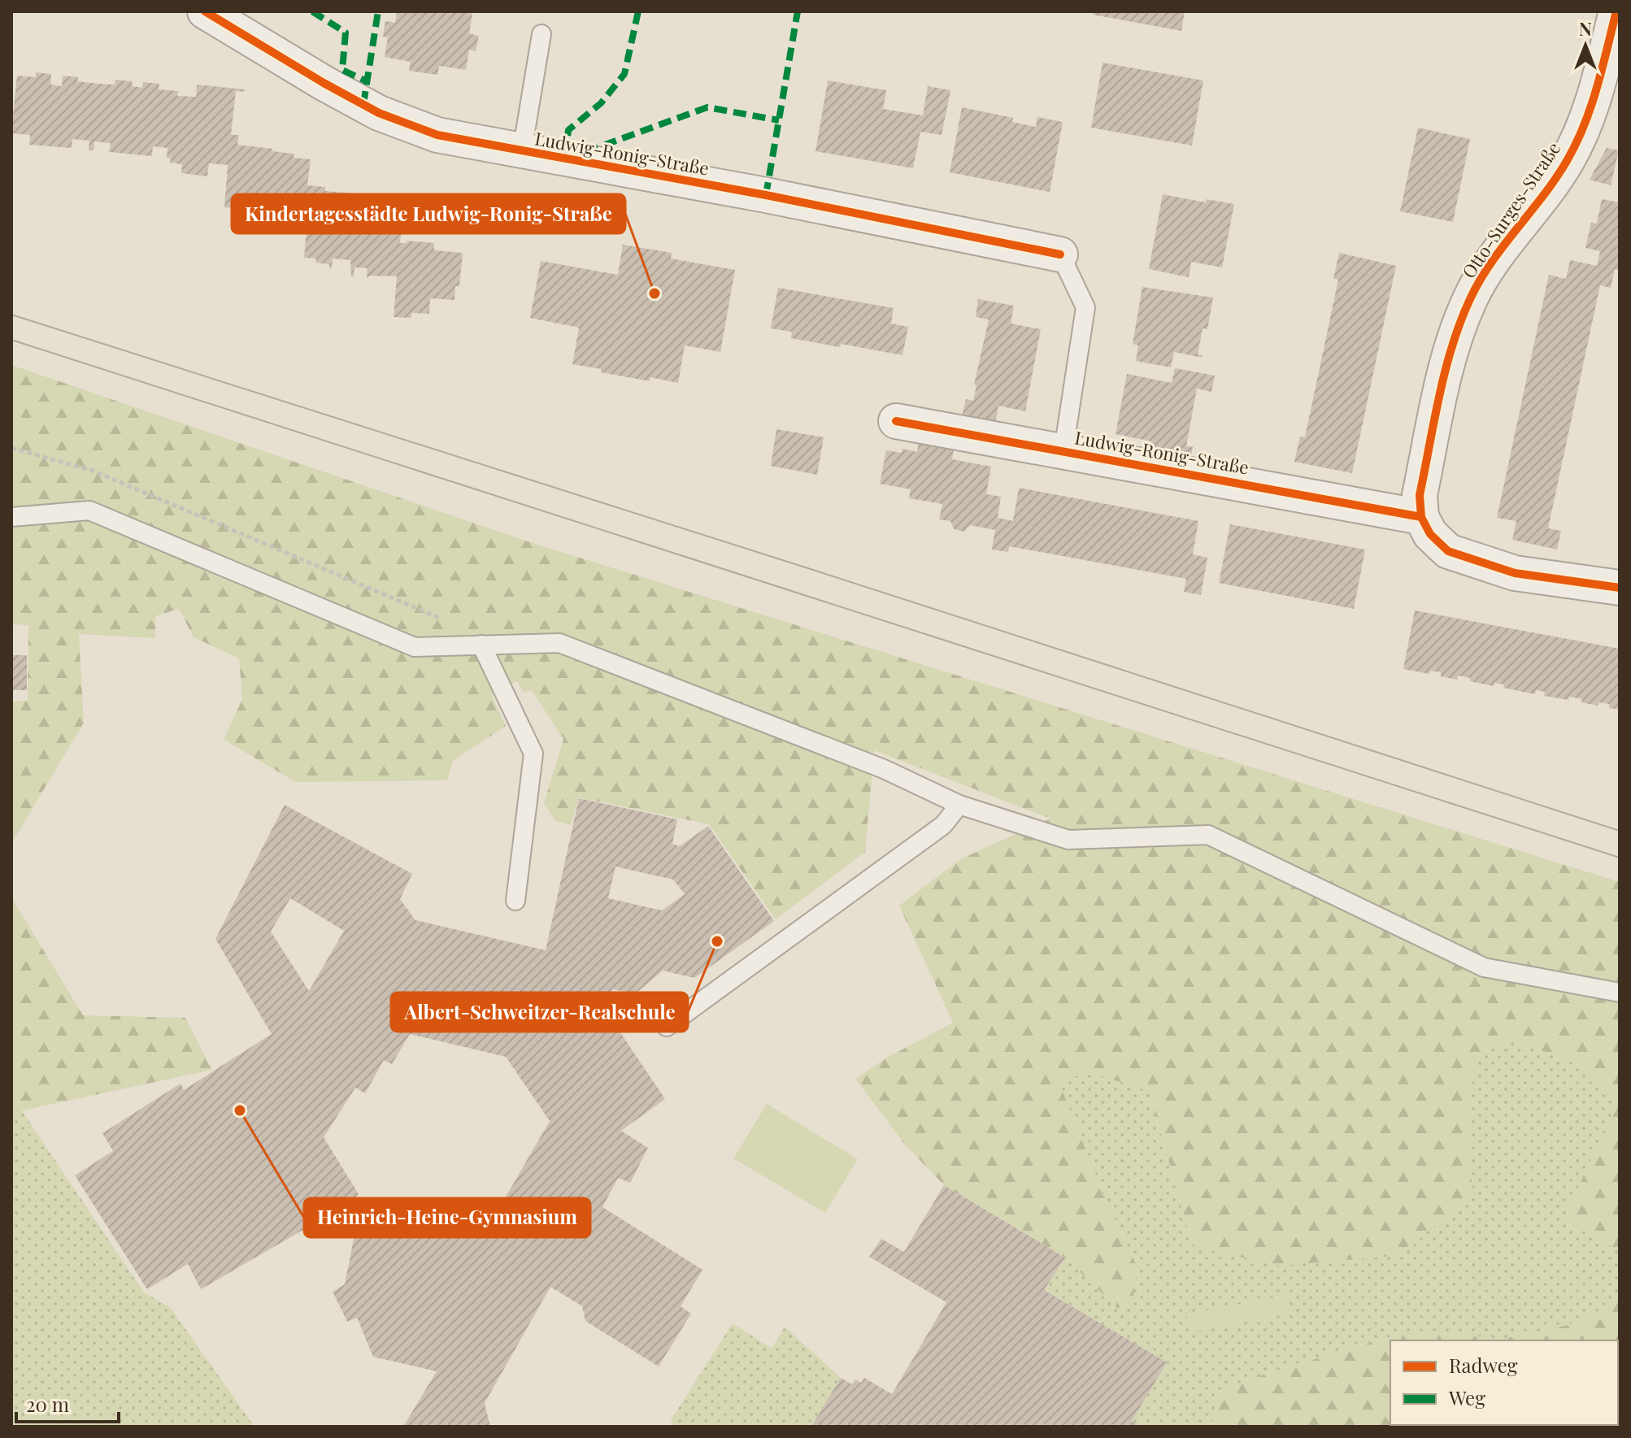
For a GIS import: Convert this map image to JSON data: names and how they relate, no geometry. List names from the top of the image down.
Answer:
{
  "streets": {
    "street": ["Ludwig-Ronig-Straße", "Otto-Surges-Straße"]
  },
  "crossings": [
    ["Ludwig-Ronig-Straße", "Otto-Surges-Straße"]
  ],
  "places": ["Kindertagesstädte Ludwig-Ronig-Straße", "Albert-Schweitzer-Realschule", "Heinrich-Heine-Gymnasium"],
  "legend": ["Radweg", "Weg"],
  "scale_bar": "20 m",
  "north": "top"
}
